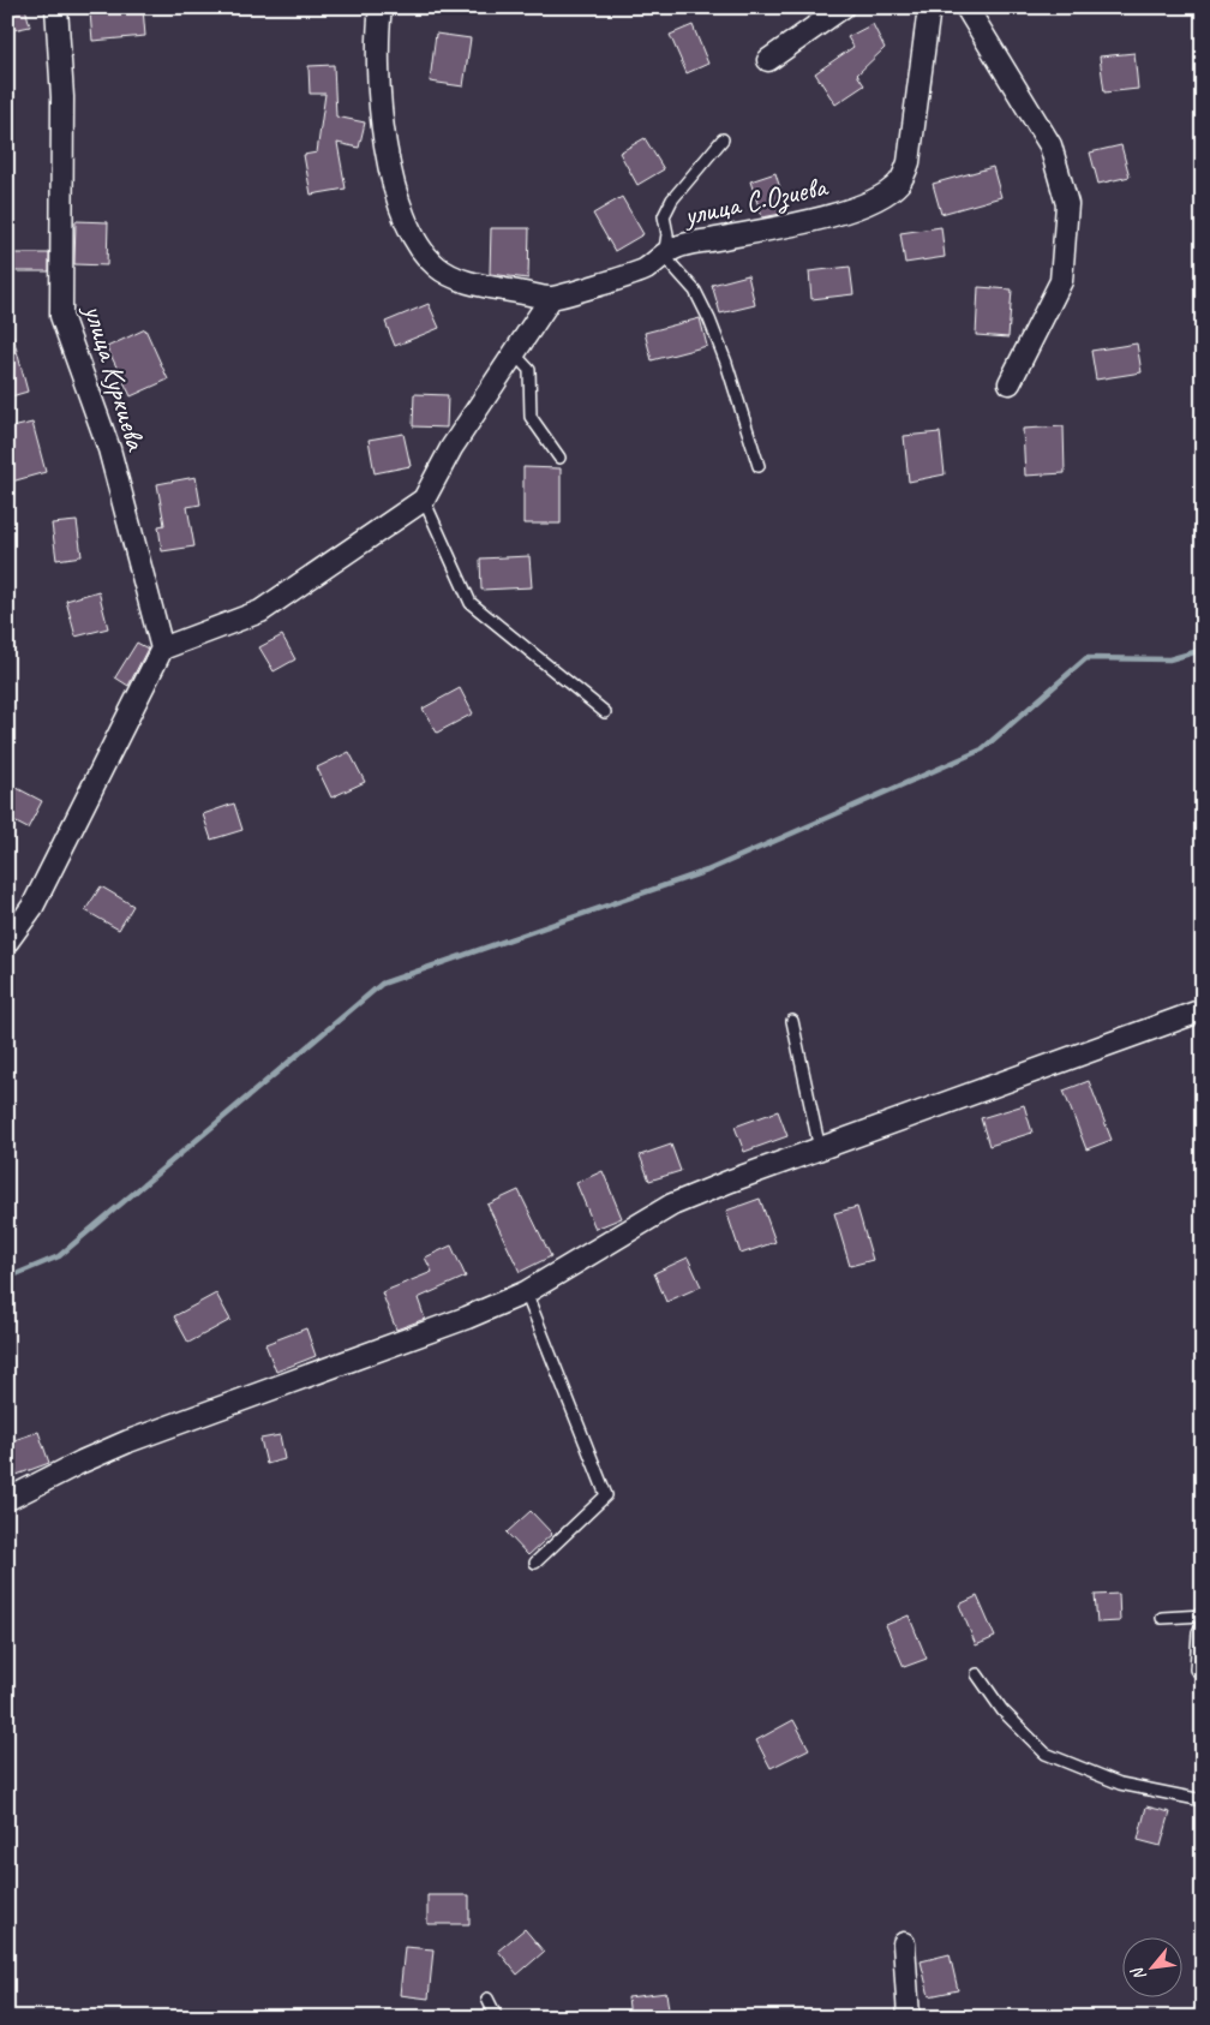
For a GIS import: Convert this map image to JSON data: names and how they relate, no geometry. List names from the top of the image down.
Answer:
{
  "streets": {
    "street": ["улица С.Озиева", "улица Куркиева"]
  },
  "north": "bottom left"
}
